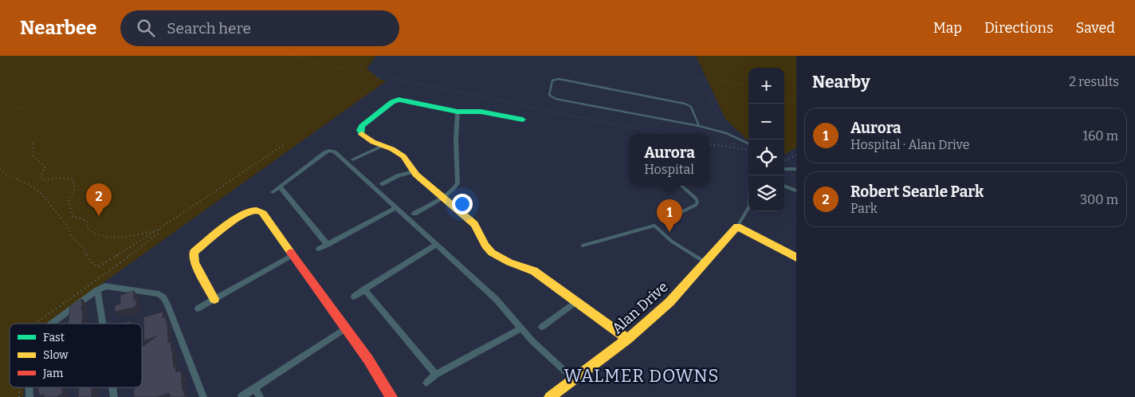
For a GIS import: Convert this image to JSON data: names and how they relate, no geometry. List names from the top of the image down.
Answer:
{
  "streets": {
    "street": ["Alan Drive"]
  },
  "districts": ["WALMER DOWNS"],
  "legend": ["Fast", "Slow", "Jam"],
  "page": {
    "header": "Nearbee",
    "search": "Search here",
    "nav": ["Map", "Directions", "Saved"],
    "heading": ["Nearby", "2 results"],
    "map_buttons": ["+", "−"],
    "list": [
      {
        "mark": "1",
        "name": "Aurora",
        "note": "Hospital · Alan Drive",
        "value": "160 m"
      },
      {
        "mark": "2",
        "name": "Robert Searle Park",
        "note": "Park",
        "value": "300 m"
      }
    ],
    "popup": ["Aurora", "Hospital"],
    "pins": ["2", "1"]
  }
}
